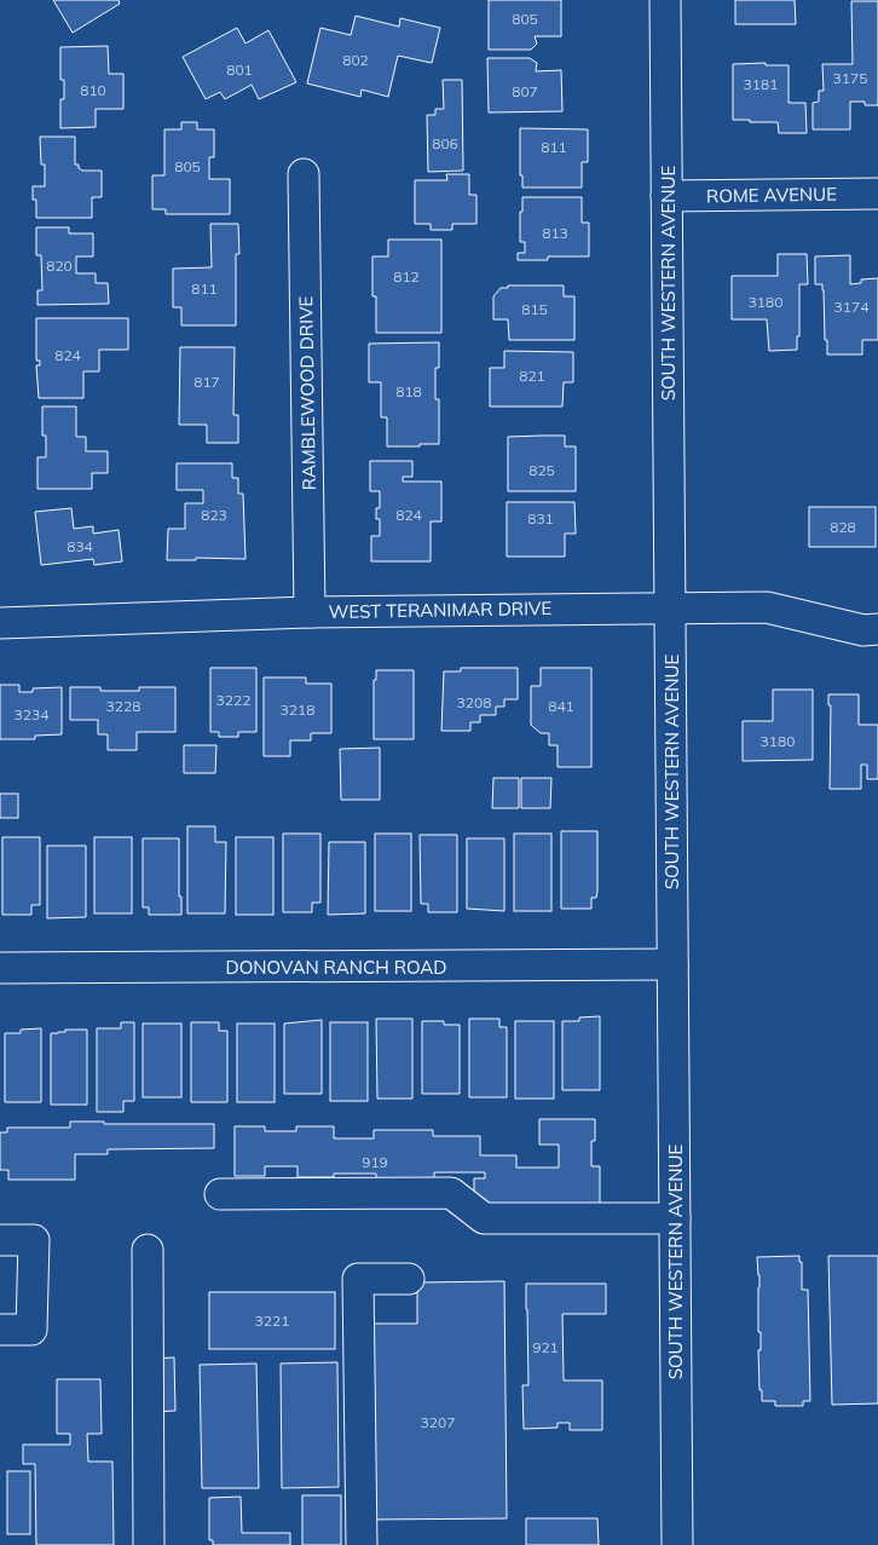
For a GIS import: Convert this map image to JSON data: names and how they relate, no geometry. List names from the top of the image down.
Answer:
{
  "streets": {
    "street": [
      "ROME AVENUE",
      "SOUTH WESTERN AVENUE",
      "RAMBLEWOOD DRIVE",
      "WEST TERANIMAR DRIVE",
      "DONOVAN RANCH ROAD"
    ]
  },
  "crossings": [
    ["ROME AVENUE", "SOUTH WESTERN AVENUE"],
    ["SOUTH WESTERN AVENUE", "WEST TERANIMAR DRIVE"],
    ["SOUTH WESTERN AVENUE", "DONOVAN RANCH ROAD"],
    ["RAMBLEWOOD DRIVE", "WEST TERANIMAR DRIVE"]
  ],
  "house_numbers": [
    "805",
    "802",
    "801",
    "3175",
    "3181",
    "810",
    "807",
    "806",
    "811",
    "805",
    "813",
    "820",
    "812",
    "811",
    "3180",
    "3174",
    "815",
    "824",
    "821",
    "817",
    "818",
    "825",
    "823",
    "824",
    "831",
    "828",
    "834",
    "3222",
    "3208",
    "3228",
    "841",
    "3218",
    "3234",
    "3180",
    "919",
    "3221",
    "921",
    "3207"
  ]
}
